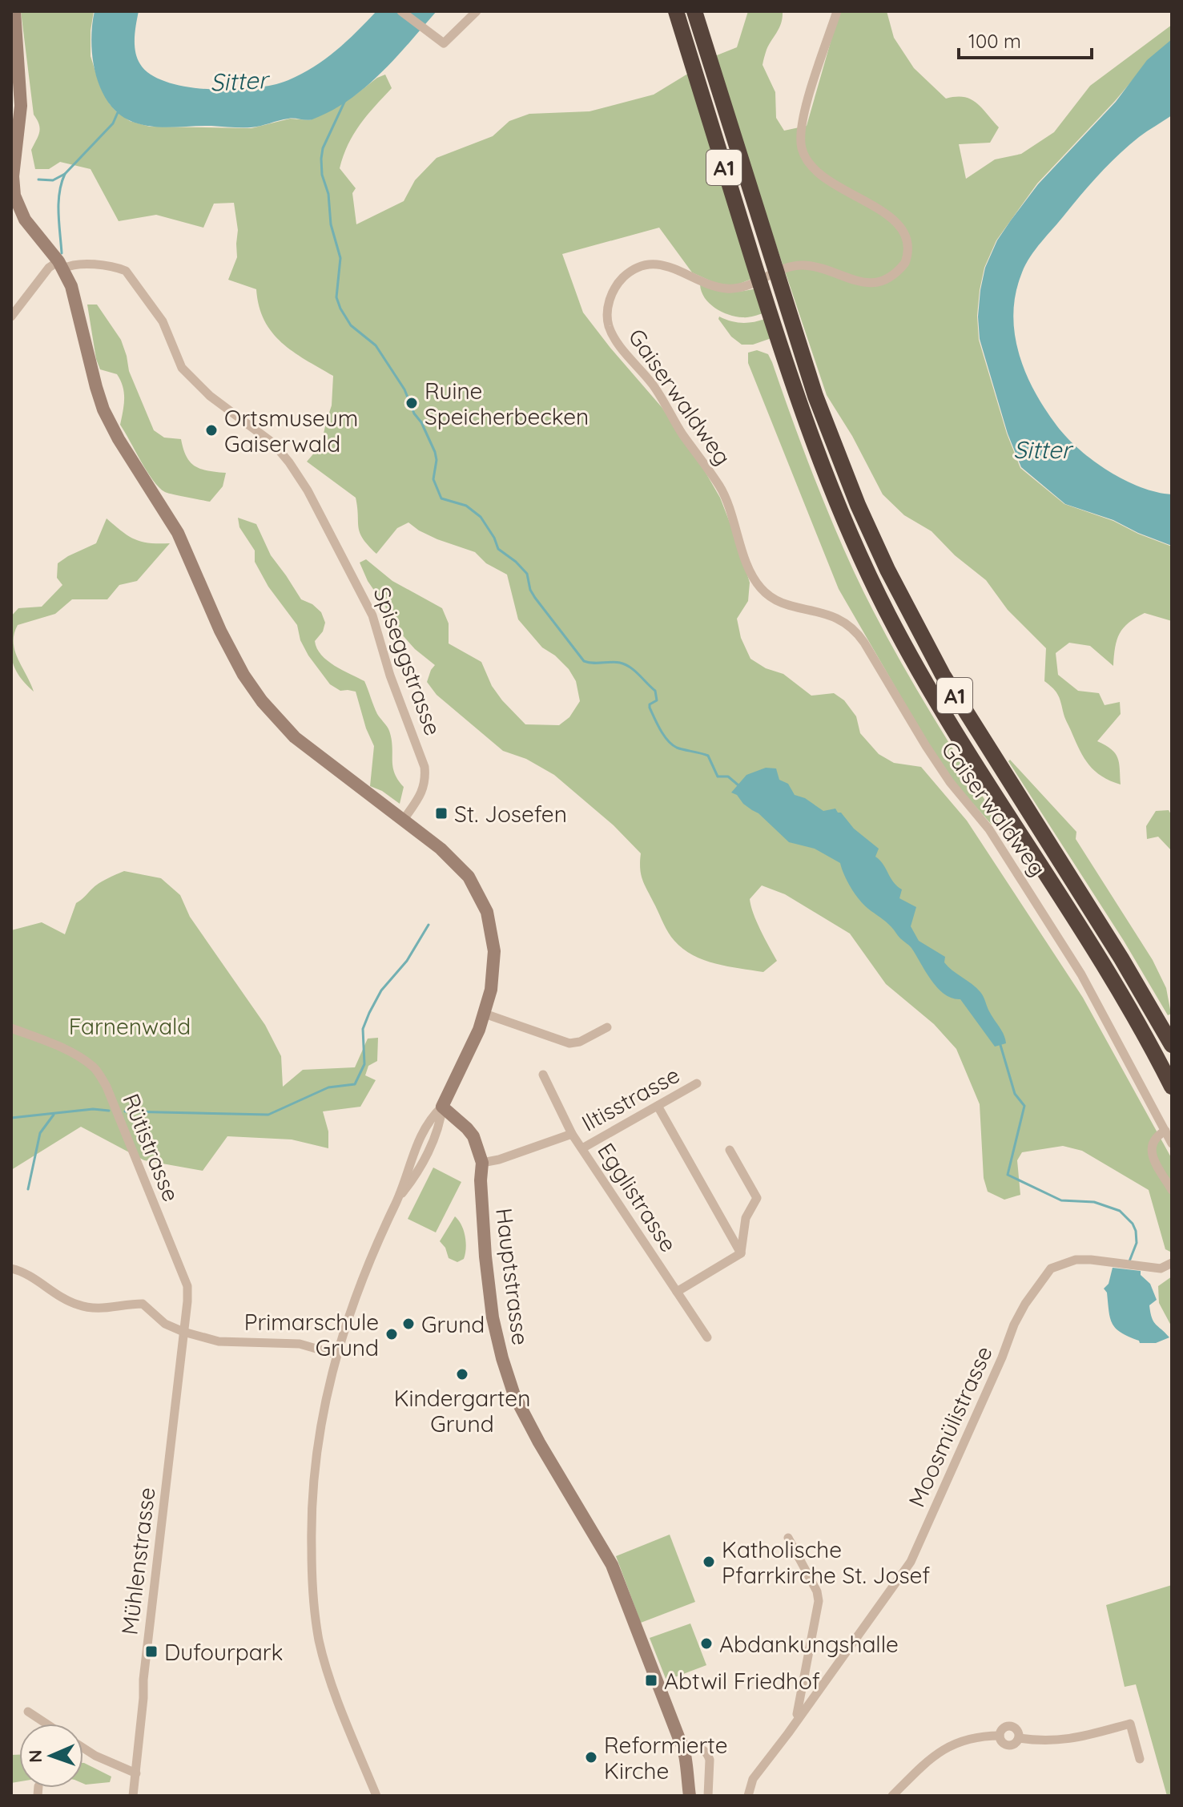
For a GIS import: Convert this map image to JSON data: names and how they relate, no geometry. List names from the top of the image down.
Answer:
{
  "streets": {
    "highway": ["A1"],
    "street": [
      "Gaiserwaldweg",
      "Spiseggstrasse",
      "Iltisstrasse",
      "Rütistrasse",
      "Egglistrasse",
      "Hauptstrasse",
      "Moosmülistrasse",
      "Mühlenstrasse"
    ]
  },
  "crossings": [
    ["Iltisstrasse", "Egglistrasse"],
    ["Iltisstrasse", "Hauptstrasse"],
    ["Rütistrasse", "Mühlenstrasse"]
  ],
  "water": ["Sitter"],
  "parks": ["Farnenwald"],
  "places": {
    "other": [
      "Ruine Speicherbecken",
      "Ortsmuseum Gaiserwald",
      "Grund",
      "Primarschule Grund",
      "Kindergarten Grund",
      "Katholische Pfarrkirche St. Josef",
      "Abdankungshalle",
      "Reformierte Kirche"
    ],
    "transit": ["St. Josefen", "Dufourpark", "Abtwil Friedhof"]
  },
  "scale_bar": "100 m",
  "north": "left"
}
